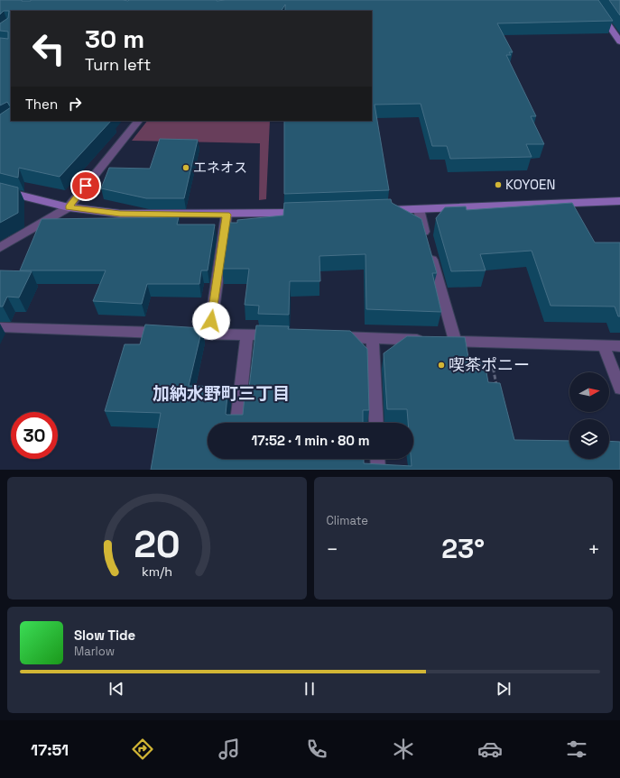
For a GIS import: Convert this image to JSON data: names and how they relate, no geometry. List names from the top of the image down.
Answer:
{
  "districts": ["加納水野町三丁目"],
  "places": ["エネオス", "KOYOEN", "喫茶ポニー"],
  "north": "right",
  "page": {
    "turn": ["30 m", "Turn left"],
    "then": "Then",
    "limit": "30",
    "trip": "17:52 · 1 min · 80 m",
    "tile": "Climate",
    "heat": ["−", "23°", "+"],
    "song": ["Slow Tide", "Marlow"],
    "tabs": "17:51",
    "gauge": ["20", "km/h"]
  }
}
